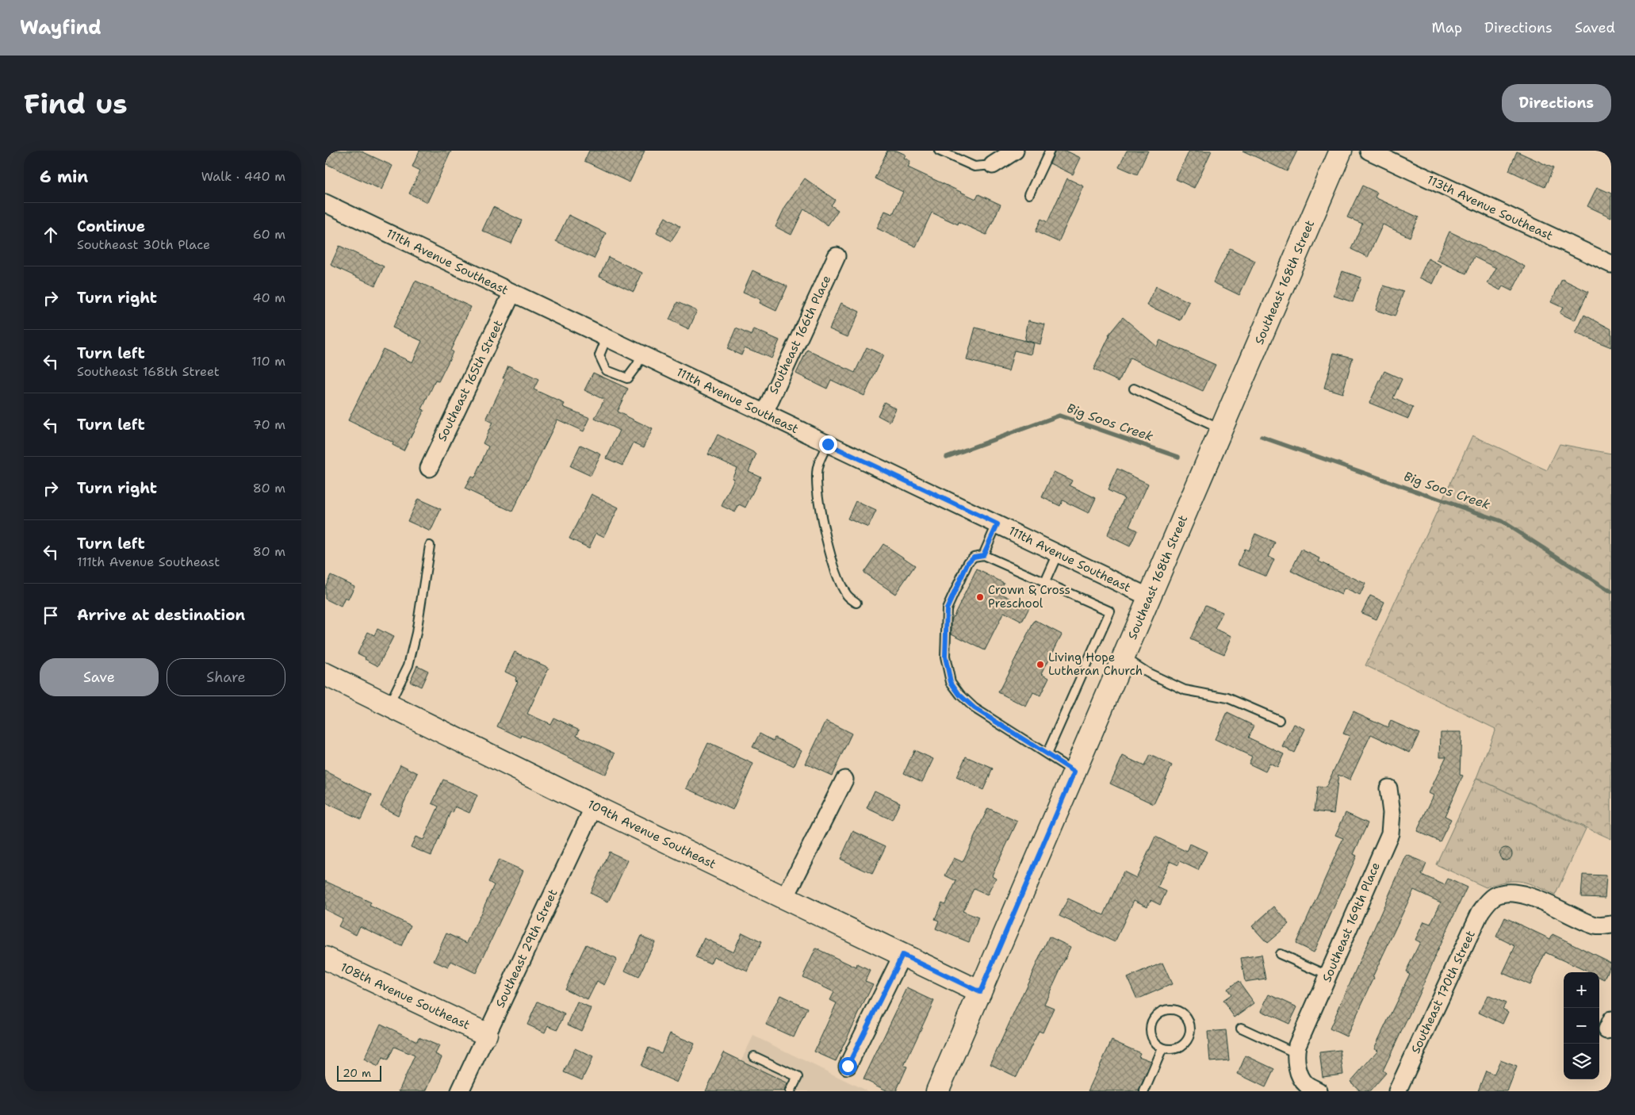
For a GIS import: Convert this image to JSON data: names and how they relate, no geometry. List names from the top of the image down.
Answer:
{
  "streets": {
    "street": [
      "113th Avenue Southeast",
      "111th Avenue Southeast",
      "Southeast 168th Street",
      "Southeast 166th Place",
      "Southeast 165th Street",
      "109th Avenue Southeast",
      "Southeast 169th Place",
      "Southeast 29th Street",
      "Southeast 170th Street",
      "108th Avenue Southeast"
    ]
  },
  "crossings": [
    ["111th Avenue Southeast", "Southeast 168th Street"],
    ["111th Avenue Southeast", "Southeast 166th Place"],
    ["111th Avenue Southeast", "Southeast 165th Street"],
    ["Southeast 168th Street", "109th Avenue Southeast"],
    ["109th Avenue Southeast", "Southeast 29th Street"],
    ["Southeast 29th Street", "108th Avenue Southeast"]
  ],
  "water": ["Big Soos Creek"],
  "places": ["Crown & Cross Preschool", "Living Hope Lutheran Church"],
  "scale_bar": "20 m",
  "page": {
    "header": "Wayfind",
    "nav": ["Map", "Directions", "Saved"],
    "buttons": [
      "Directions",
      ["Save", "Share"]
    ],
    "title": "Find us",
    "heading": ["6 min", "Walk · 440 m"],
    "list": [
      ["Continue", "Southeast 30th Place", "60 m"],
      ["Turn right", "40 m"],
      ["Turn left", "Southeast 168th Street", "110 m"],
      ["Turn left", "70 m"],
      ["Turn right", "80 m"],
      ["Turn left", "111th Avenue Southeast", "80 m"],
      "Arrive at destination"
    ],
    "map_buttons": ["+", "−"],
    "scale": "20 m"
  }
}
